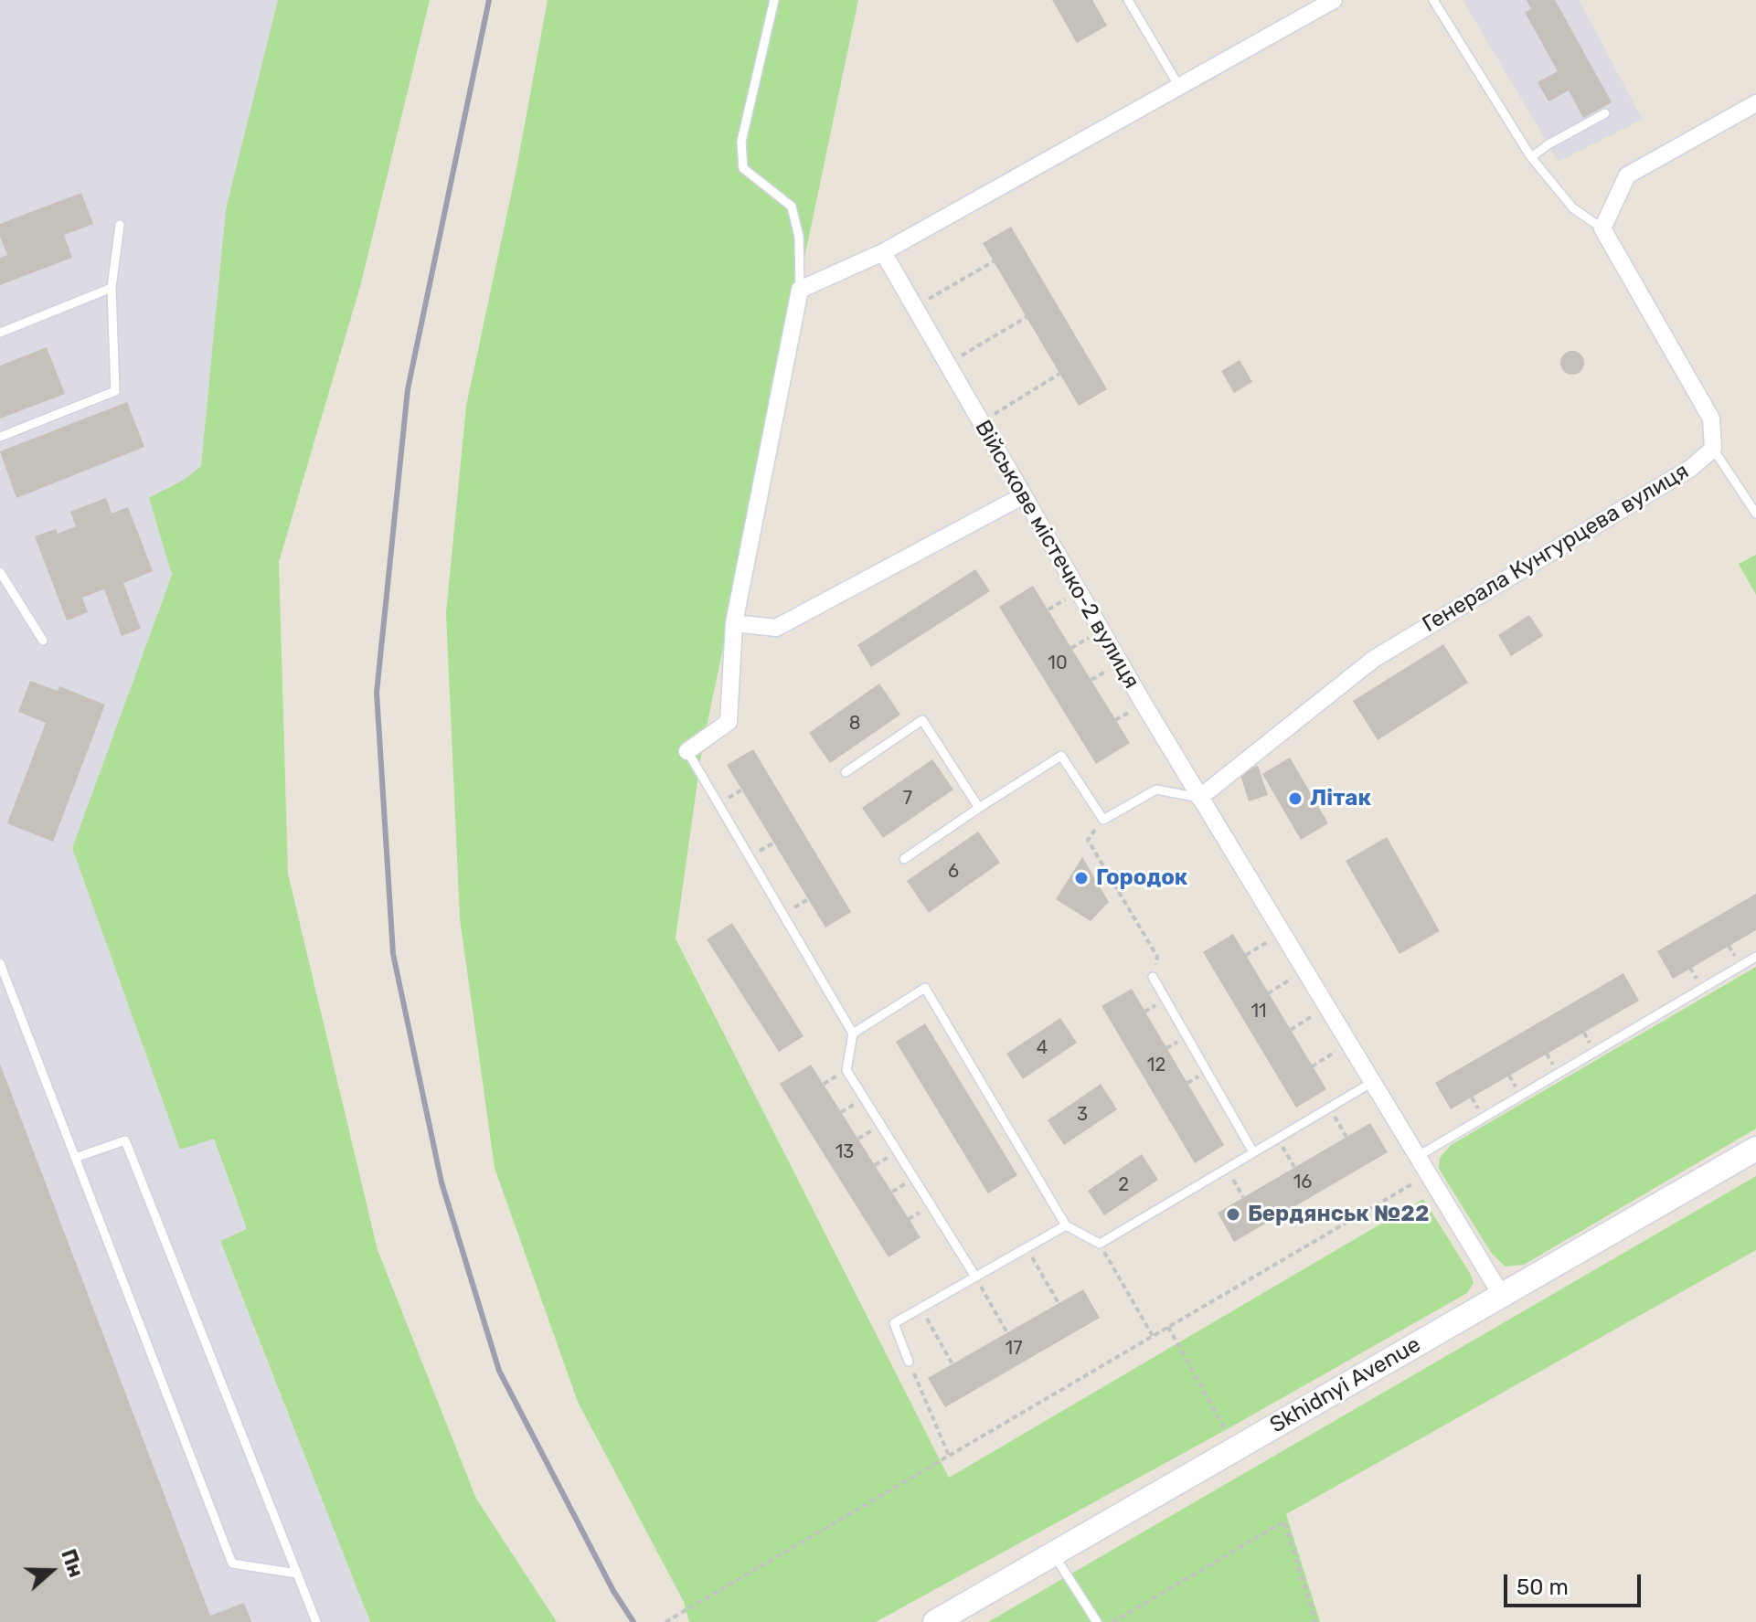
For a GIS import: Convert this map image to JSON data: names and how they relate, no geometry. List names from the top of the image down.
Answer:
{
  "streets": {
    "main road": ["Skhidnyi Avenue"],
    "street": ["Генерала Кунгурцева вулиця", "Військове містечко-2 вулиця"]
  },
  "crossings": [
    ["Генерала Кунгурцева вулиця", "Військове містечко-2 вулиця"],
    ["Військове містечко-2 вулиця", "Skhidnyi Avenue"]
  ],
  "places": ["Літак", "Городок", "Бердянськ №22"],
  "house_numbers": [
    "10",
    "8",
    "7",
    "6",
    "11",
    "4",
    "12",
    "3",
    "13",
    "16",
    "2",
    "17"
  ],
  "scale_bar": "50 m",
  "north": "right"
}
